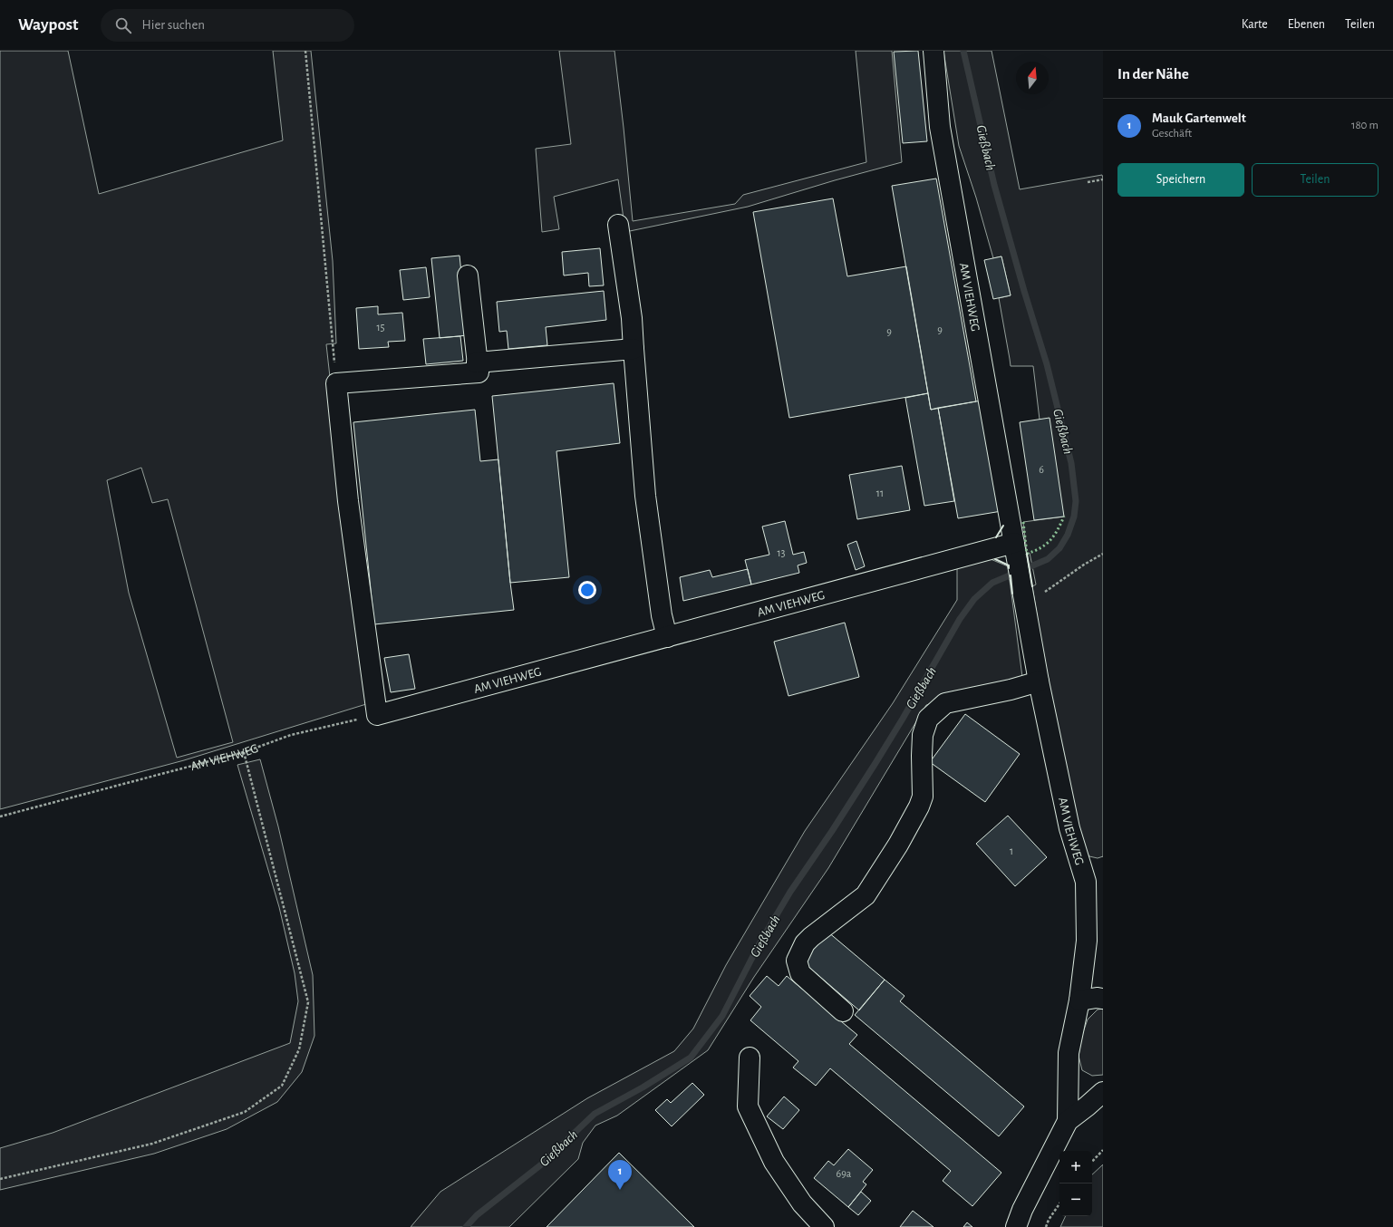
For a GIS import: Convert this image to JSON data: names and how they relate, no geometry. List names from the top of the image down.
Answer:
{
  "streets": {
    "street": ["AM VIEHWEG"]
  },
  "water": ["Gießbach"],
  "house_numbers": [
    "15",
    "9",
    "9",
    "6",
    "11",
    "13",
    "1",
    "69a"
  ],
  "north": "top",
  "page": {
    "header": "Waypost",
    "search": "Hier suchen",
    "nav": ["Karte", "Ebenen", "Teilen"],
    "heading": "In der Nähe",
    "list": [
      {
        "mark": "1",
        "name": "Mauk Gartenwelt",
        "note": "Geschäft",
        "value": "180 m"
      }
    ],
    "buttons": ["Speichern", "Teilen"],
    "map_buttons": ["+", "−"],
    "pins": "1"
  }
}
